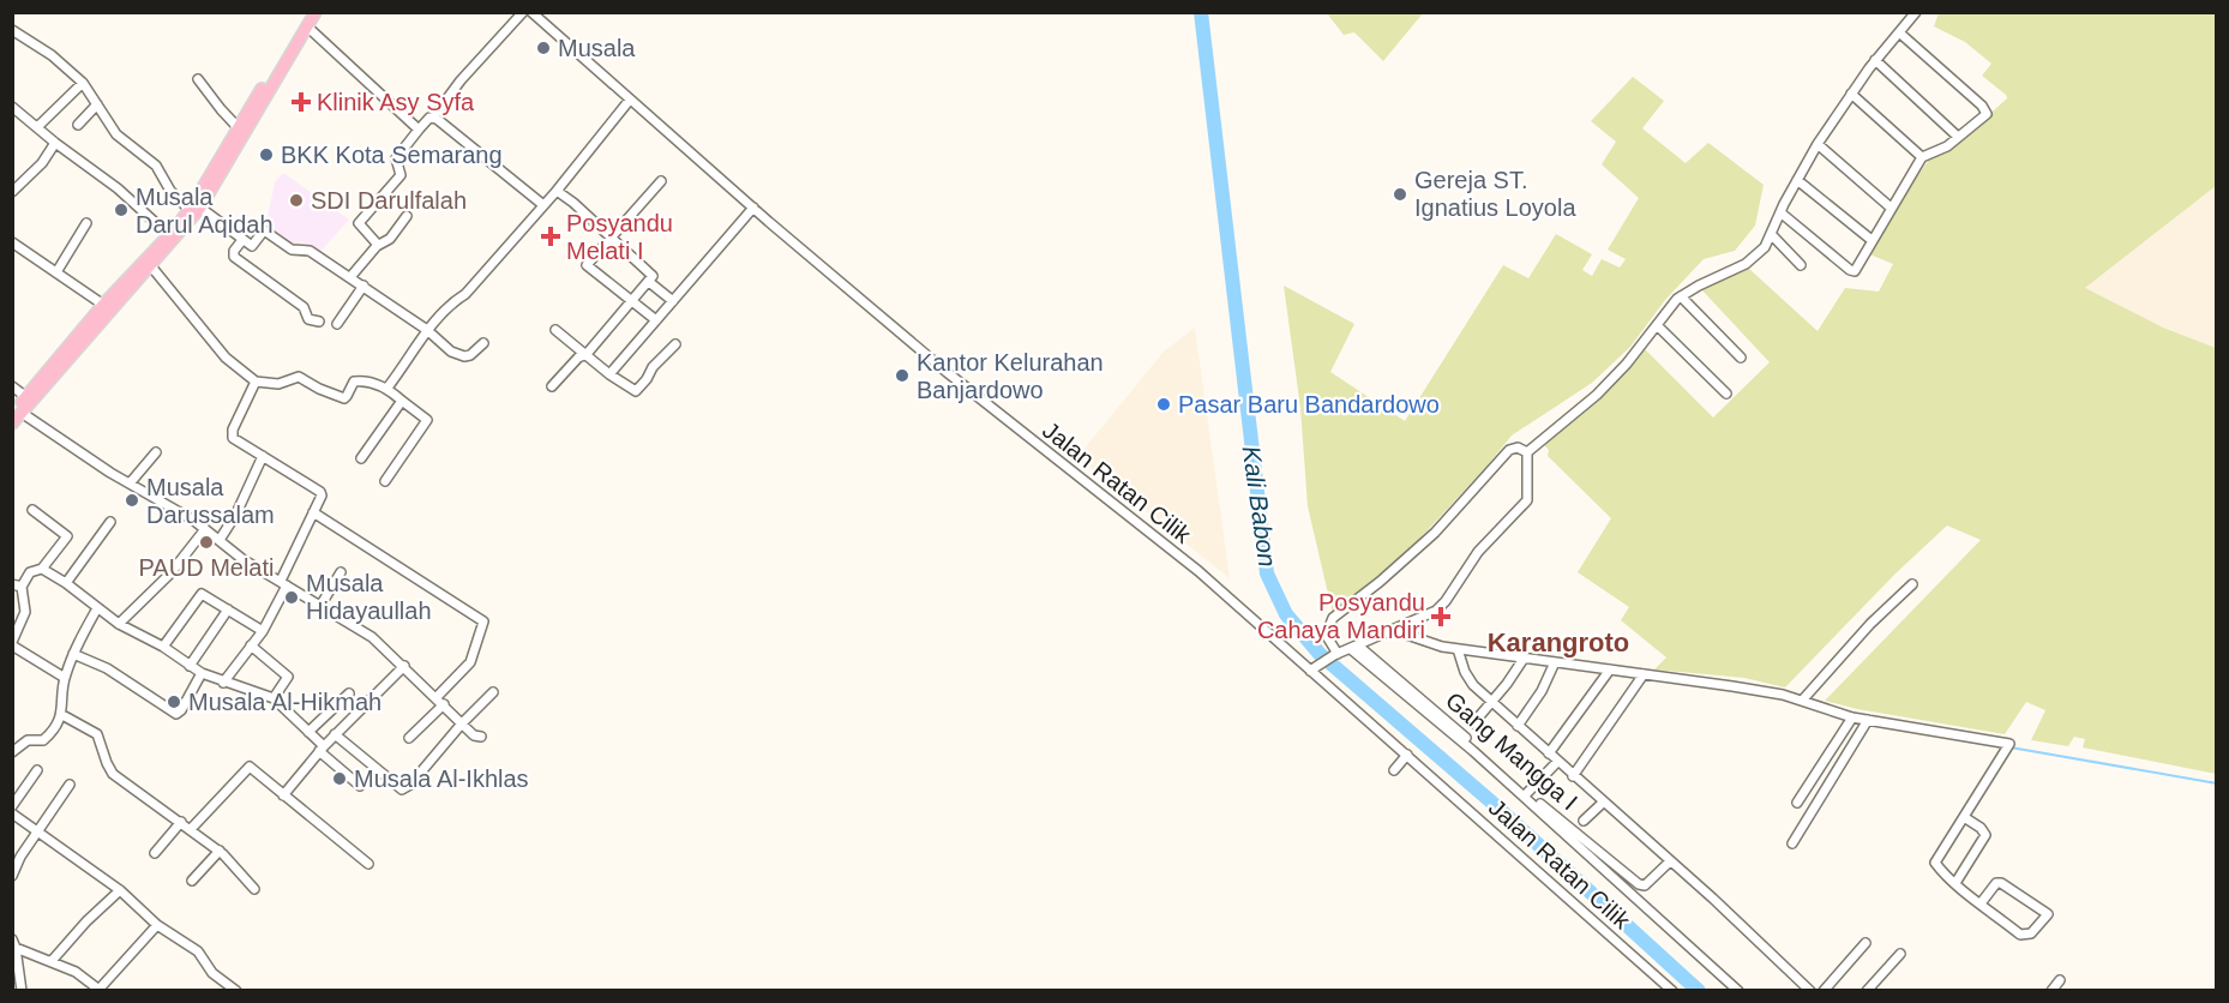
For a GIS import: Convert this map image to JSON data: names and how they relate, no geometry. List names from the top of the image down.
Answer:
{
  "streets": {
    "street": ["Jalan Ratan Cilik", "Gang Mangga I"]
  },
  "districts": ["Karangroto"],
  "water": ["Kali Babon"],
  "places": {
    "other": [
      "Musala",
      "BKK Kota Semarang",
      "Gereja ST. Ignatius Loyola",
      "SDI Darulfalah",
      "Musala Darul Aqidah",
      "Kantor Kelurahan Banjardowo",
      "Pasar Baru Bandardowo",
      "Musala Darussalam",
      "PAUD Melati",
      "Musala Hidayaullah",
      "Musala Al-Hikmah",
      "Musala Al-Ikhlas"
    ],
    "health": ["Klinik Asy Syfa", "Posyandu Melati I", "Posyandu Cahaya Mandiri"]
  }
}
